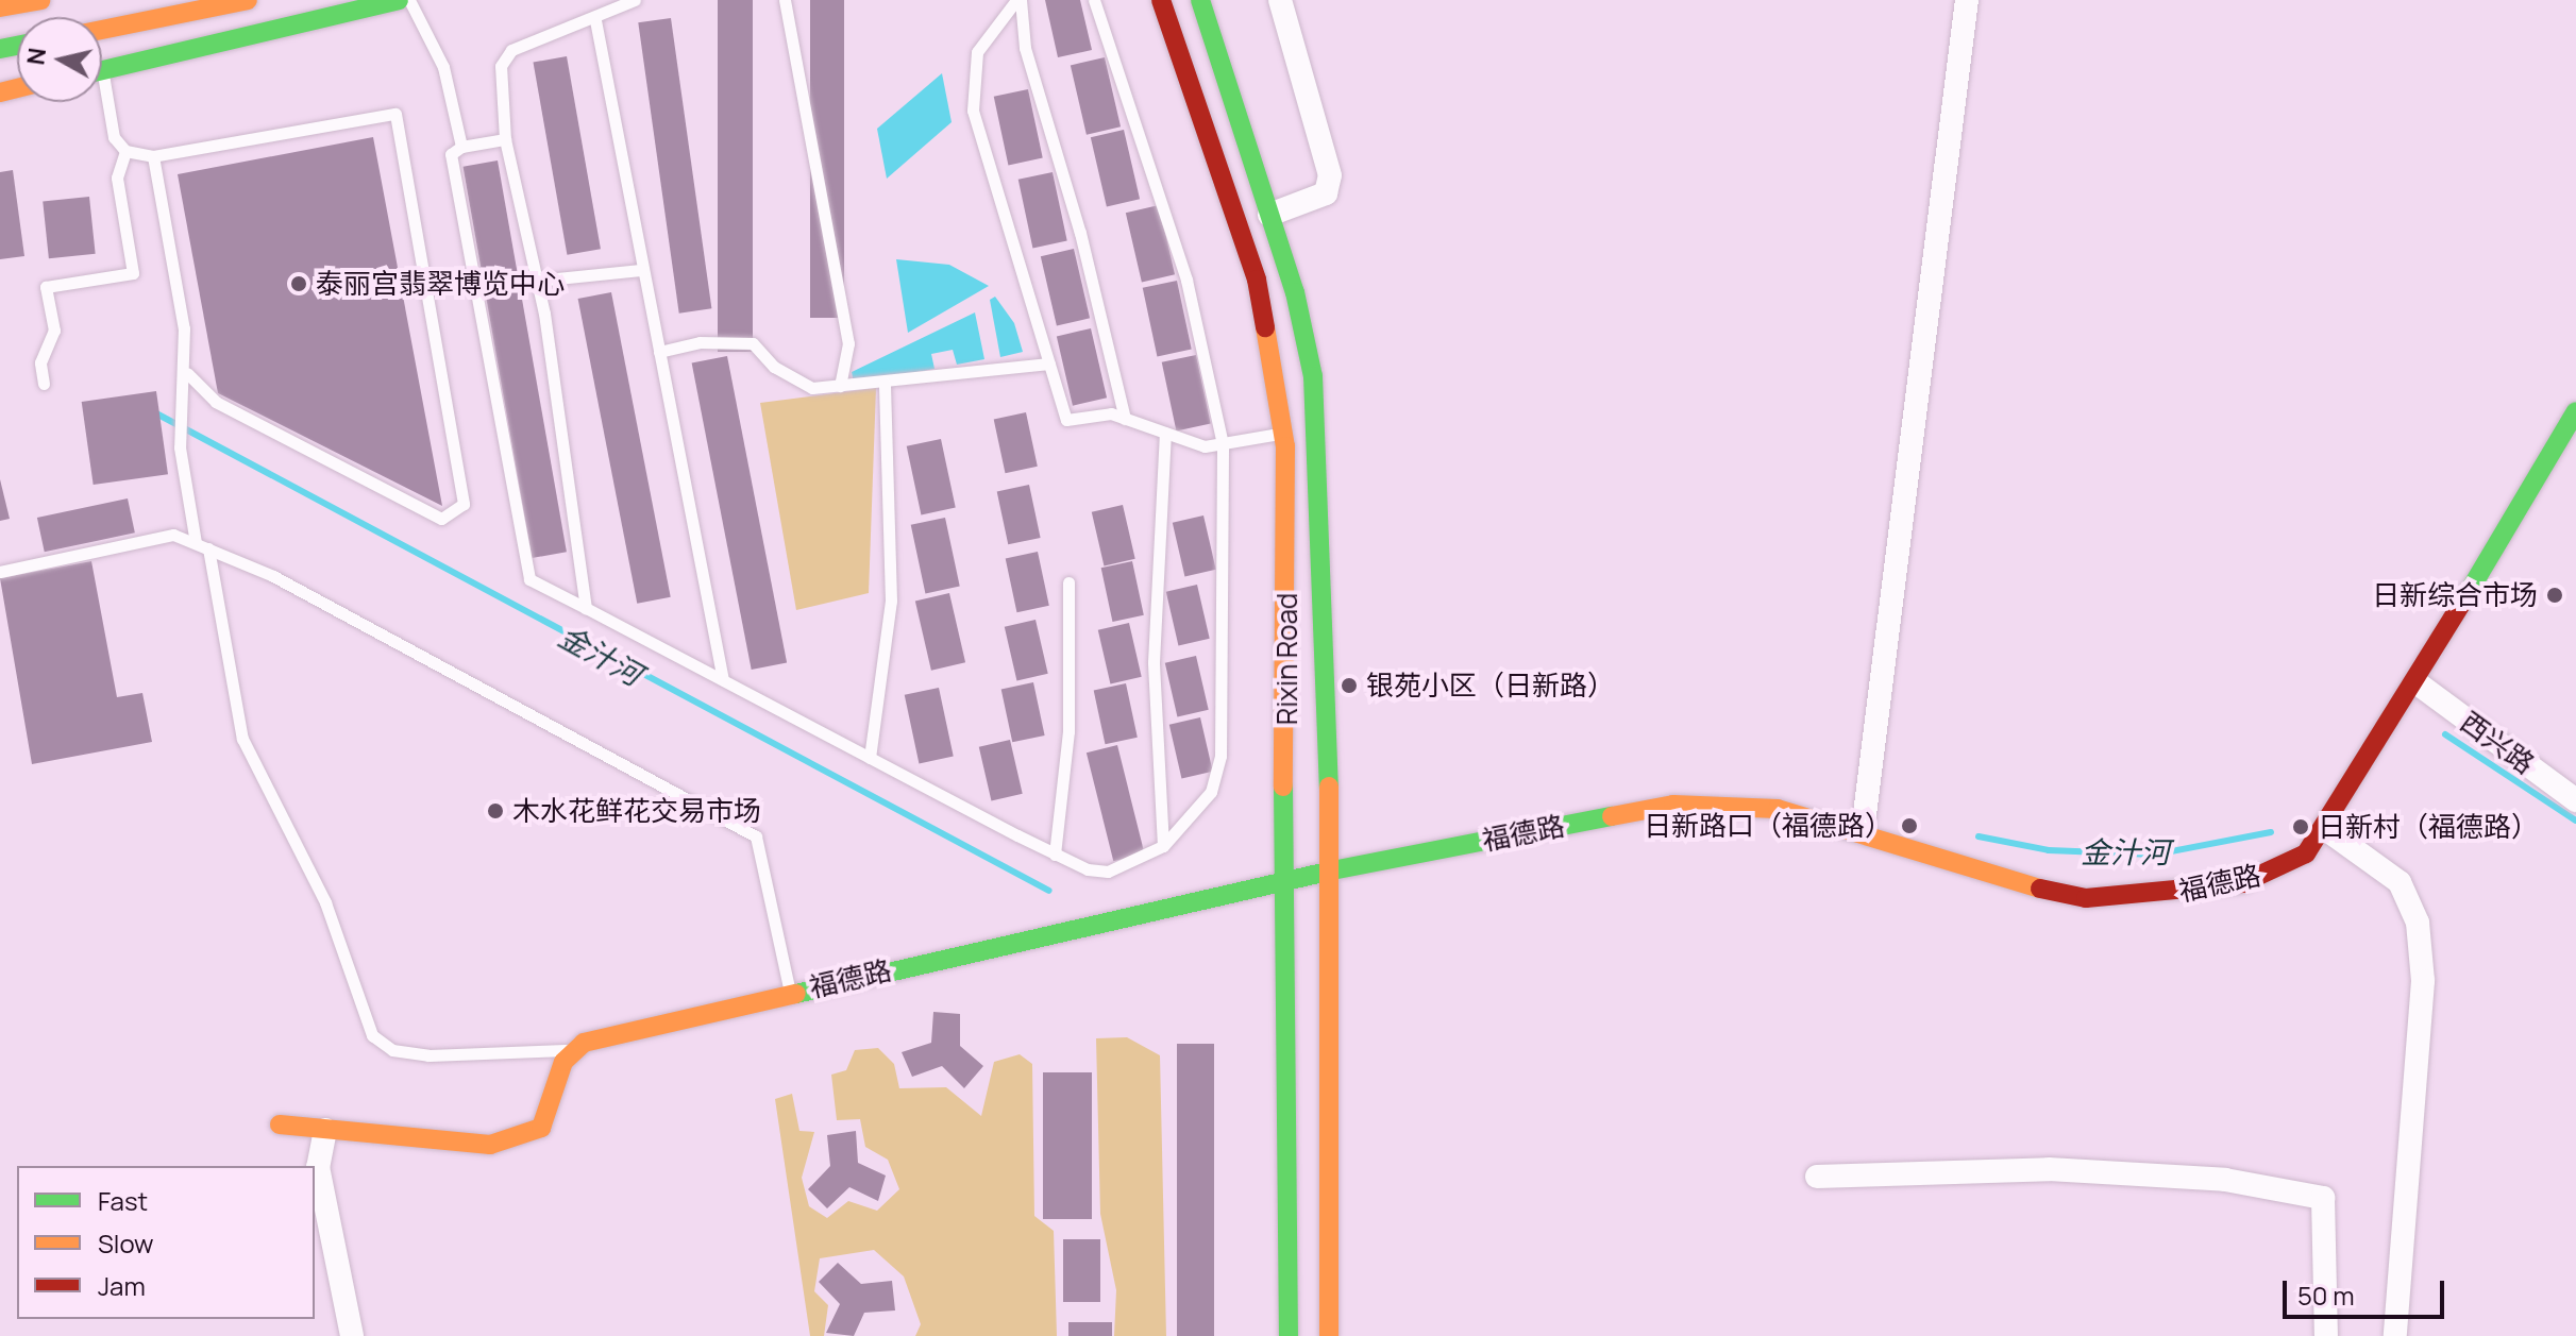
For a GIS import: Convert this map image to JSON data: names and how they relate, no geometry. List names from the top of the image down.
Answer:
{
  "streets": {
    "main road": ["Rixin Road", "福德路"],
    "street": ["西兴路"]
  },
  "crossings": [
    ["Rixin Road", "福德路"],
    ["西兴路", "福德路"]
  ],
  "water": ["金汁河"],
  "places": [
    "泰丽宫翡翠博览中心",
    "日新综合市场",
    "银苑小区（日新路）",
    "木水花鲜花交易市场",
    "日新路口（福德路）",
    "日新村（福德路）"
  ],
  "legend": ["Fast", "Slow", "Jam"],
  "scale_bar": "50 m",
  "north": "left"
}
